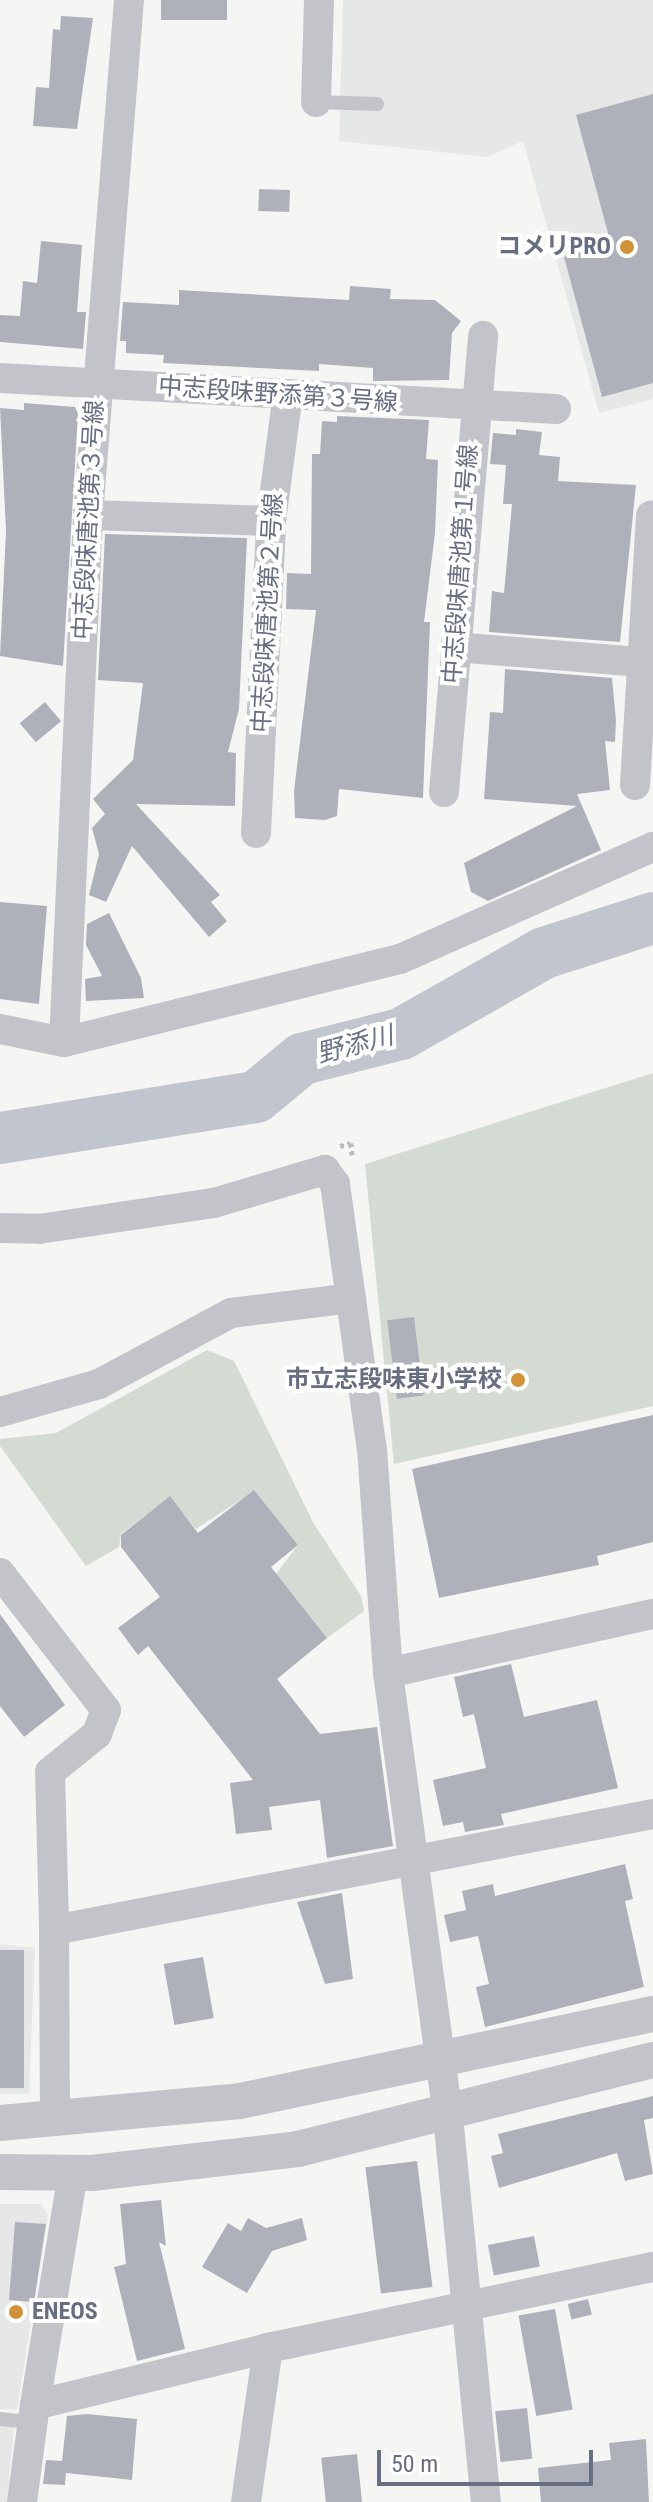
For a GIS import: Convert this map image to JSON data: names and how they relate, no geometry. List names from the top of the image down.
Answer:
{
  "streets": {
    "street": [
      "中志段味野添第３号線",
      "中志段味唐池第３号線",
      "中志段味唐池第１号線",
      "中志段味唐池第２号線"
    ]
  },
  "crossings": [
    ["中志段味野添第３号線", "中志段味唐池第３号線"],
    ["中志段味野添第３号線", "中志段味唐池第１号線"],
    ["中志段味野添第３号線", "中志段味唐池第２号線"]
  ],
  "water": ["野添川"],
  "places": ["コメリPRO", "市立志段味東小学校", "ENEOS"],
  "scale_bar": "50 m"
}
